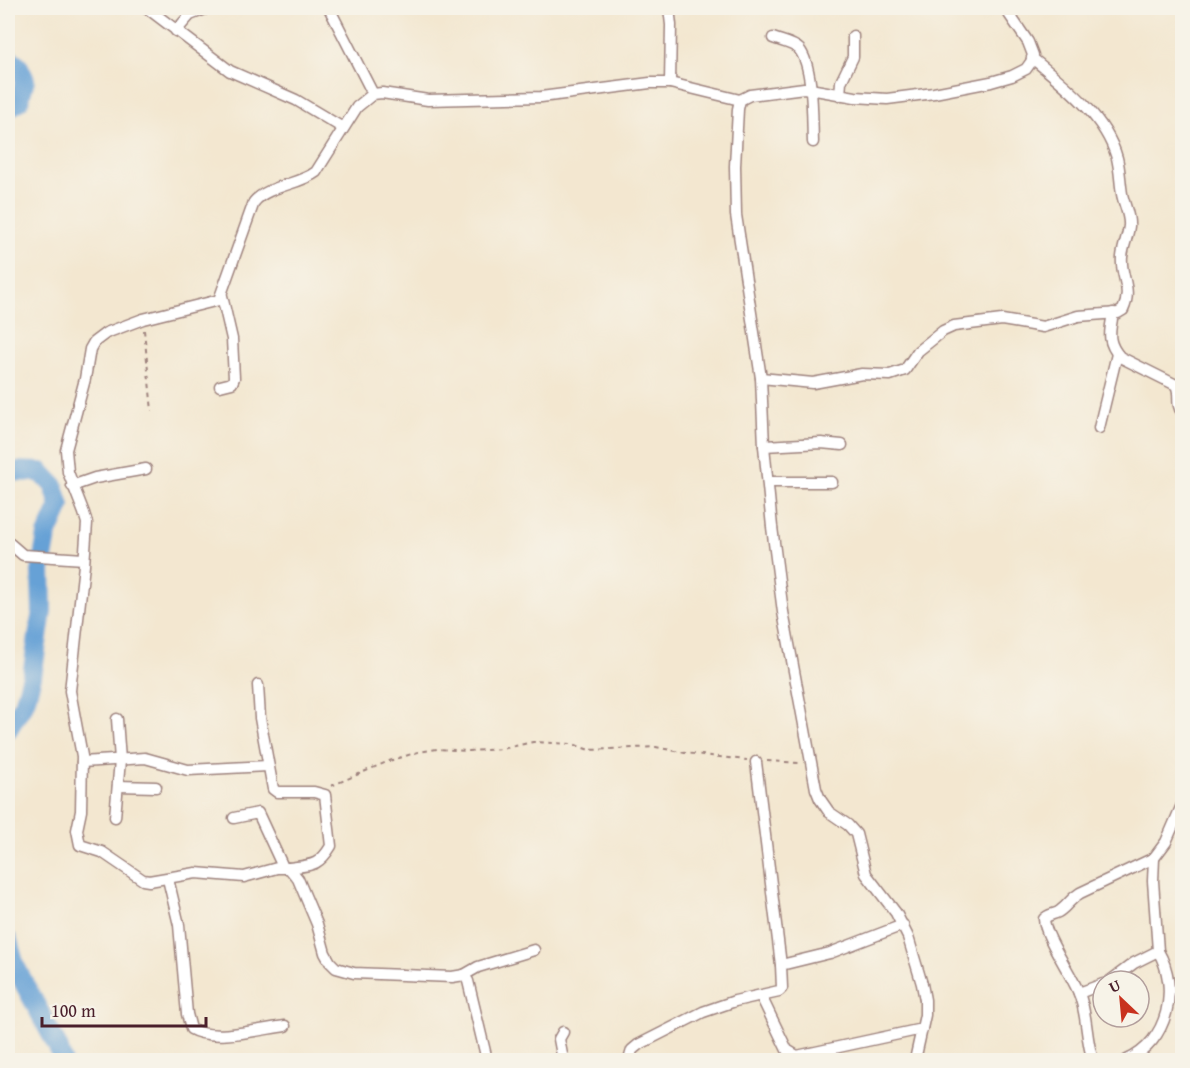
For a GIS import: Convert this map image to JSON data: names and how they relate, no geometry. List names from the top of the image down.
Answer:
{
  "scale_bar": "100 m",
  "north": "top left"
}
